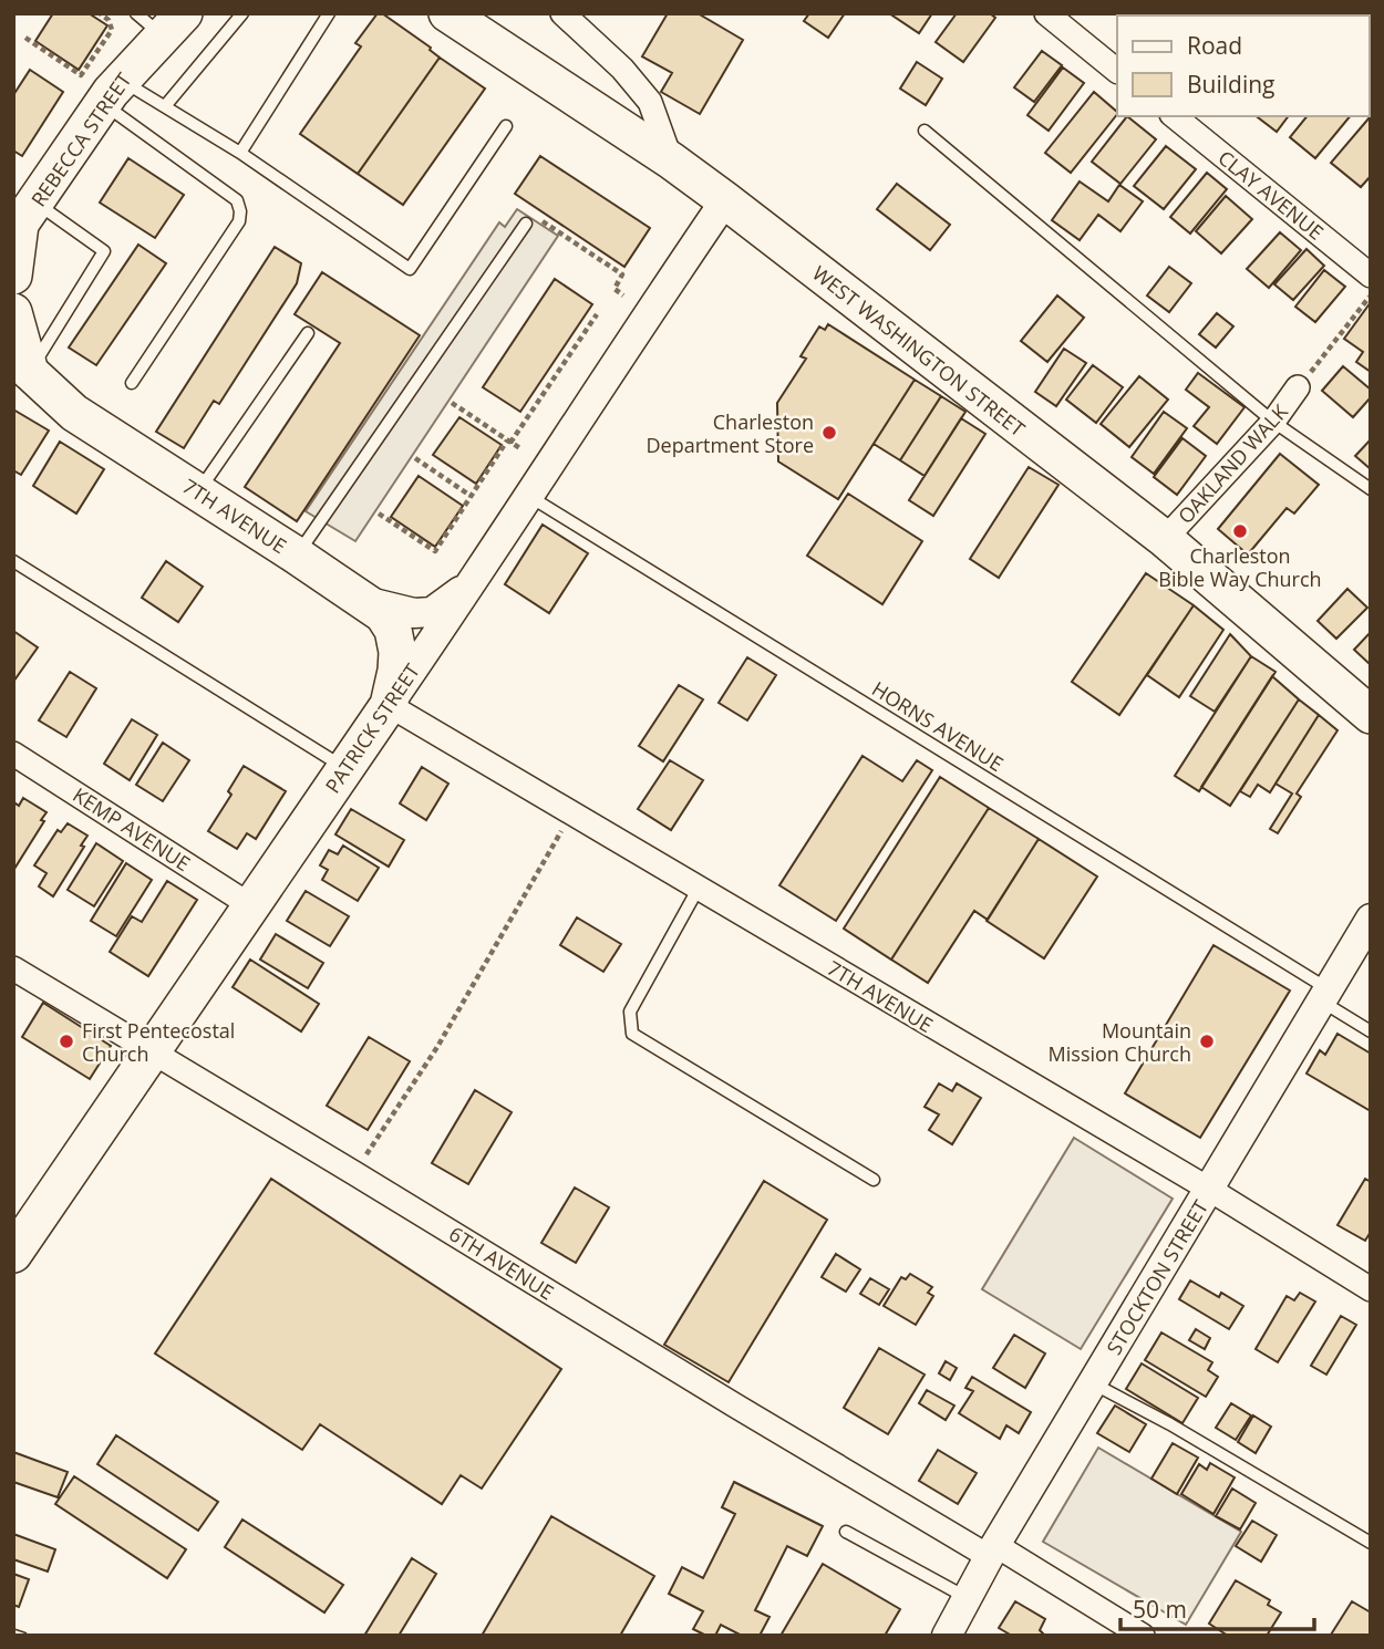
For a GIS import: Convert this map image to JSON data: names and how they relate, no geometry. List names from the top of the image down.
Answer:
{
  "streets": {
    "main road": [
      "REBECCA STREET",
      "WEST WASHINGTON STREET",
      "7TH AVENUE",
      "PATRICK STREET"
    ],
    "street": [
      "CLAY AVENUE",
      "OAKLAND WALK",
      "KEMP AVENUE",
      "6TH AVENUE",
      "STOCKTON STREET"
    ],
    "lane": ["HORNS AVENUE"]
  },
  "crossings": [
    ["WEST WASHINGTON STREET", "OAKLAND WALK"],
    ["WEST WASHINGTON STREET", "PATRICK STREET"],
    ["7TH AVENUE", "PATRICK STREET"],
    ["7TH AVENUE", "STOCKTON STREET"],
    ["HORNS AVENUE", "PATRICK STREET"],
    ["HORNS AVENUE", "STOCKTON STREET"],
    ["PATRICK STREET", "KEMP AVENUE"],
    ["PATRICK STREET", "6TH AVENUE"],
    ["6TH AVENUE", "STOCKTON STREET"]
  ],
  "places": [
    "Charleston Department Store",
    "Charleston Bible Way Church",
    "First Pentecostal Church",
    "Mountain Mission Church"
  ],
  "legend": ["Road", "Building"],
  "scale_bar": "50 m"
}
